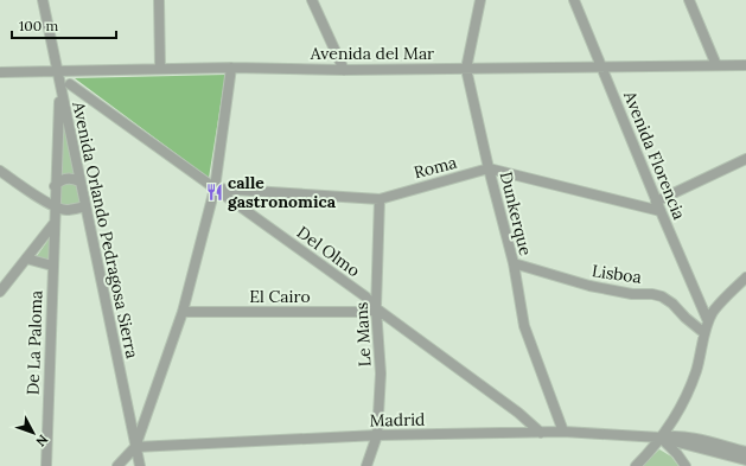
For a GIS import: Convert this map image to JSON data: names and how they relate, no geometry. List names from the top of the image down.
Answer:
{
  "streets": {
    "street": [
      "Avenida del Mar",
      "Avenida Florencia",
      "Roma",
      "Dunkerque",
      "Avenida Orlando Pedragosa Sierra",
      "Del Olmo",
      "Lisboa",
      "El Cairo",
      "Le Mans",
      "De La Paloma",
      "Madrid"
    ]
  },
  "crossings": [
    ["Avenida del Mar", "Avenida Florencia"],
    ["Avenida del Mar", "Dunkerque"],
    ["Avenida del Mar", "Avenida Orlando Pedragosa Sierra"],
    ["Avenida Florencia", "Roma"],
    ["Roma", "Dunkerque"],
    ["Roma", "Del Olmo"],
    ["Roma", "Le Mans"],
    ["Dunkerque", "Lisboa"],
    ["Dunkerque", "Madrid"],
    ["Avenida Orlando Pedragosa Sierra", "De La Paloma"],
    ["Avenida Orlando Pedragosa Sierra", "Madrid"],
    ["Del Olmo", "El Cairo"],
    ["Del Olmo", "Le Mans"],
    ["Del Olmo", "Madrid"],
    ["El Cairo", "Le Mans"],
    ["Le Mans", "Madrid"]
  ],
  "places": {
    "restaurant": ["calle gastronomica"]
  },
  "scale_bar": "100 m",
  "north": "bottom right"
}
